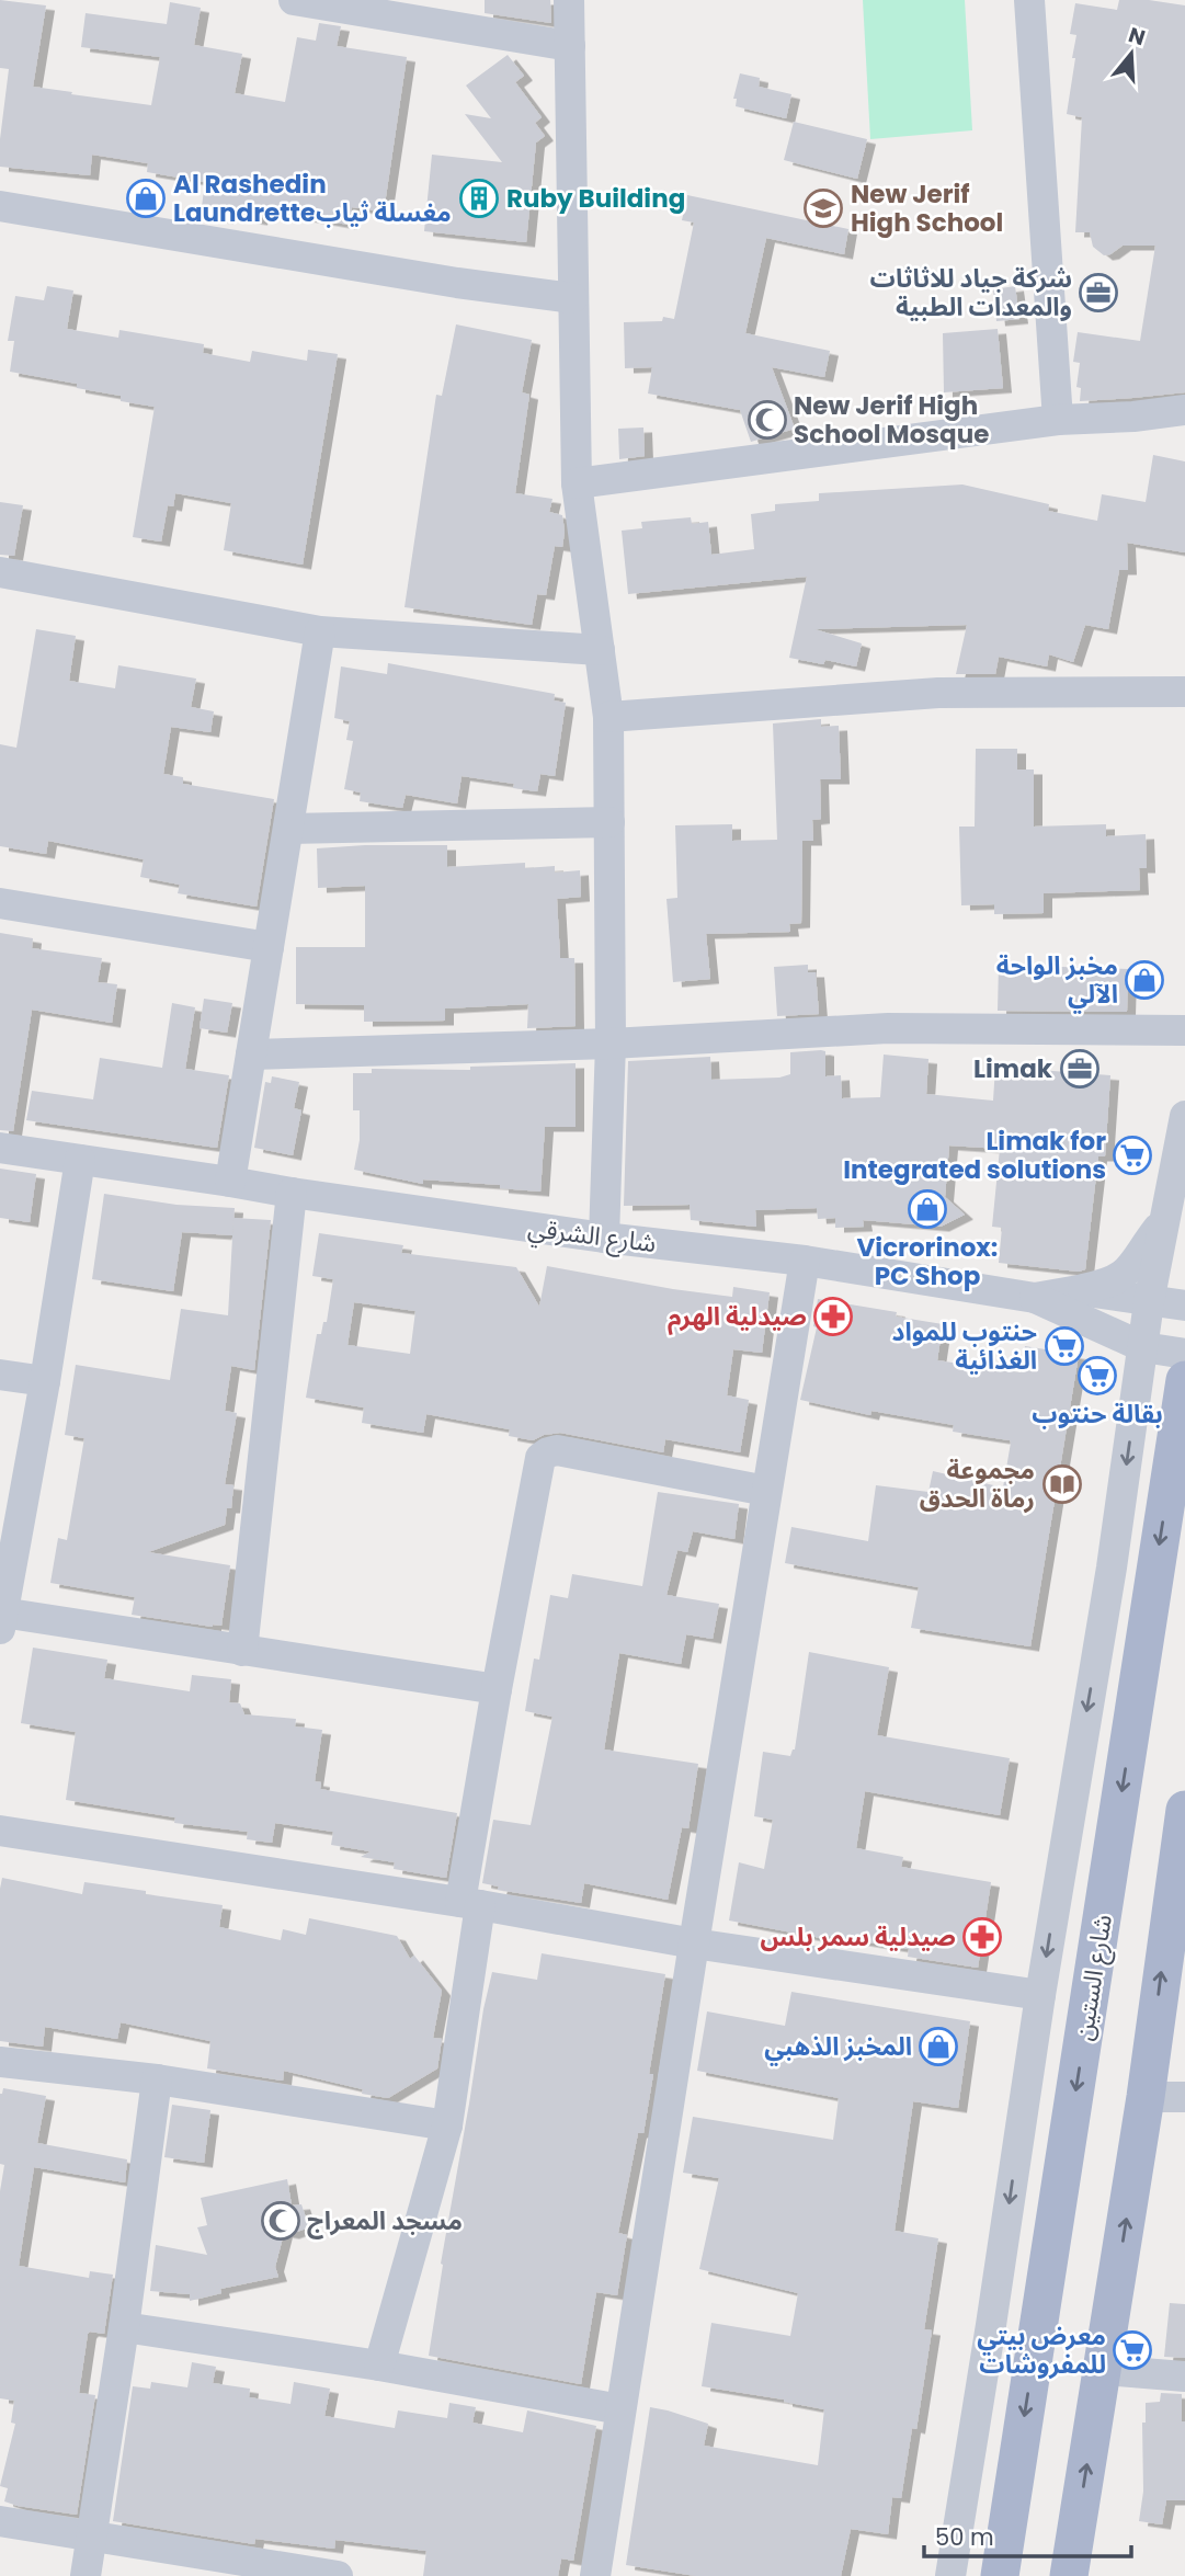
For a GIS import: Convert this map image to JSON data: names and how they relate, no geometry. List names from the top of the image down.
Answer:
{
  "streets": {
    "main road": ["شارع الستين"],
    "street": ["شارع الشرقي"]
  },
  "places": {
    "shop": [
      "Al Rashedin Laundretteمغسلة ثياب",
      "مخبز الواحة الآلي",
      "Vicrorinox: PC Shop",
      "المخبز الذهبي"
    ],
    "building": ["Ruby Building"],
    "school or university": ["New Jerif High School"],
    "office": ["شركة جياد للاثاثات والمعدات الطبية", "Limak"],
    "mosque": ["New Jerif High School Mosque", "مسجد المعراج"],
    "supermarket": [
      "Limak for Integrated solutions",
      "حنتوب للمواد الغذائية",
      "بقالة حنتوب",
      "معرض بيتي للمفروشات"
    ],
    "pharmacy": ["صيدلية الهرم", "صيدلية سمر بلس"],
    "library": ["مجموعة رماة الحدق"]
  },
  "scale_bar": "50 m",
  "north": "top"
}
